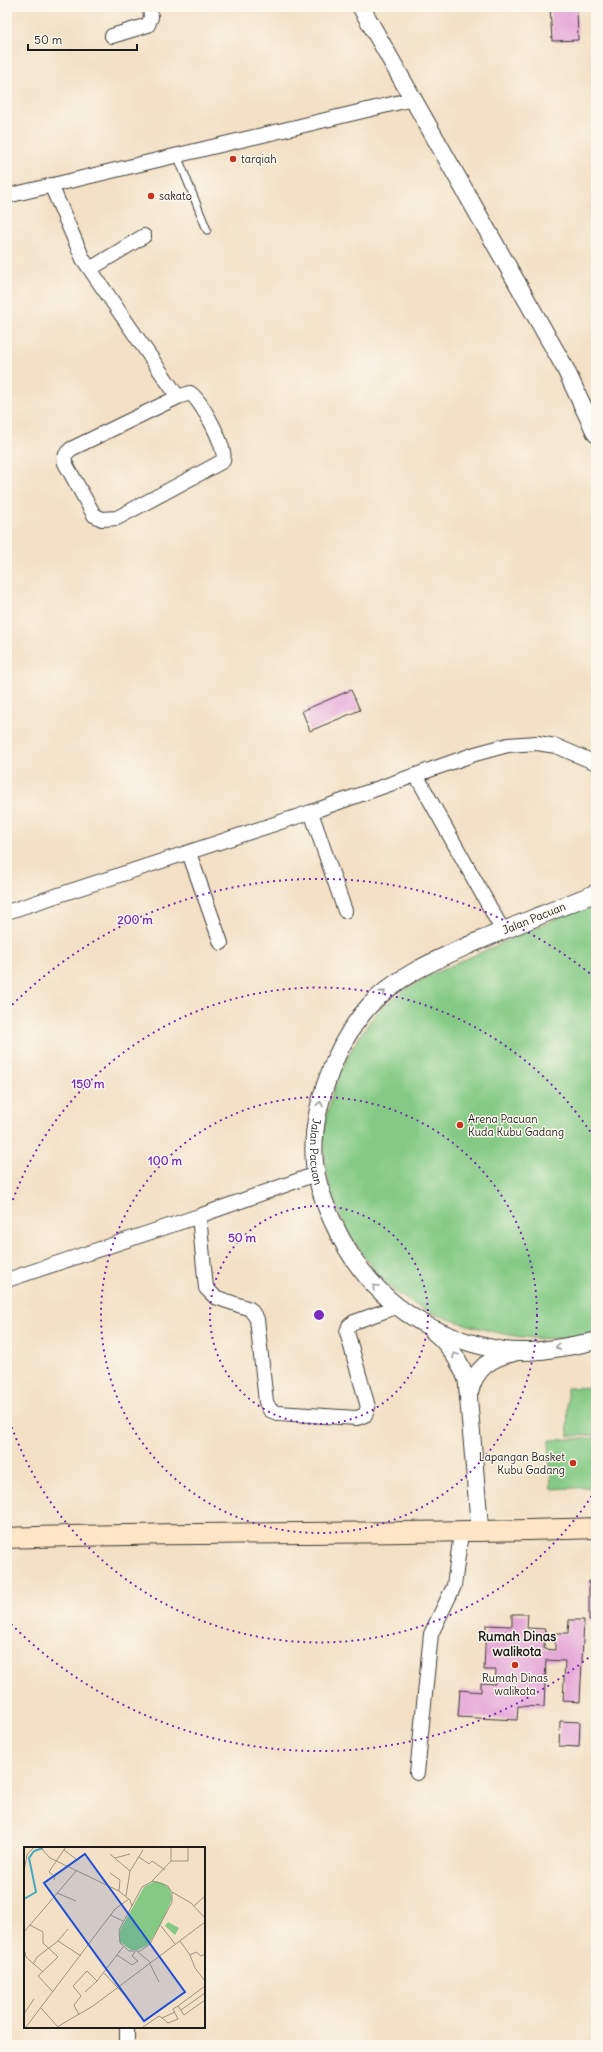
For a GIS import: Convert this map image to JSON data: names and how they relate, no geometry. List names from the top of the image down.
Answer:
{
  "streets": {
    "street": ["Jalan Pacuan"]
  },
  "districts": ["Rumah Dinas walikota"],
  "places": [
    "tarqiah",
    "sakato",
    "Arena Pacuan Kuda Kubu Gadang",
    "Lapangan Basket Kubu Gadang",
    "Rumah Dinas walikota"
  ],
  "scale_bar": "50 m",
  "rings": [
    "200 m",
    "150 m",
    "100 m",
    "50 m"
  ]
}
